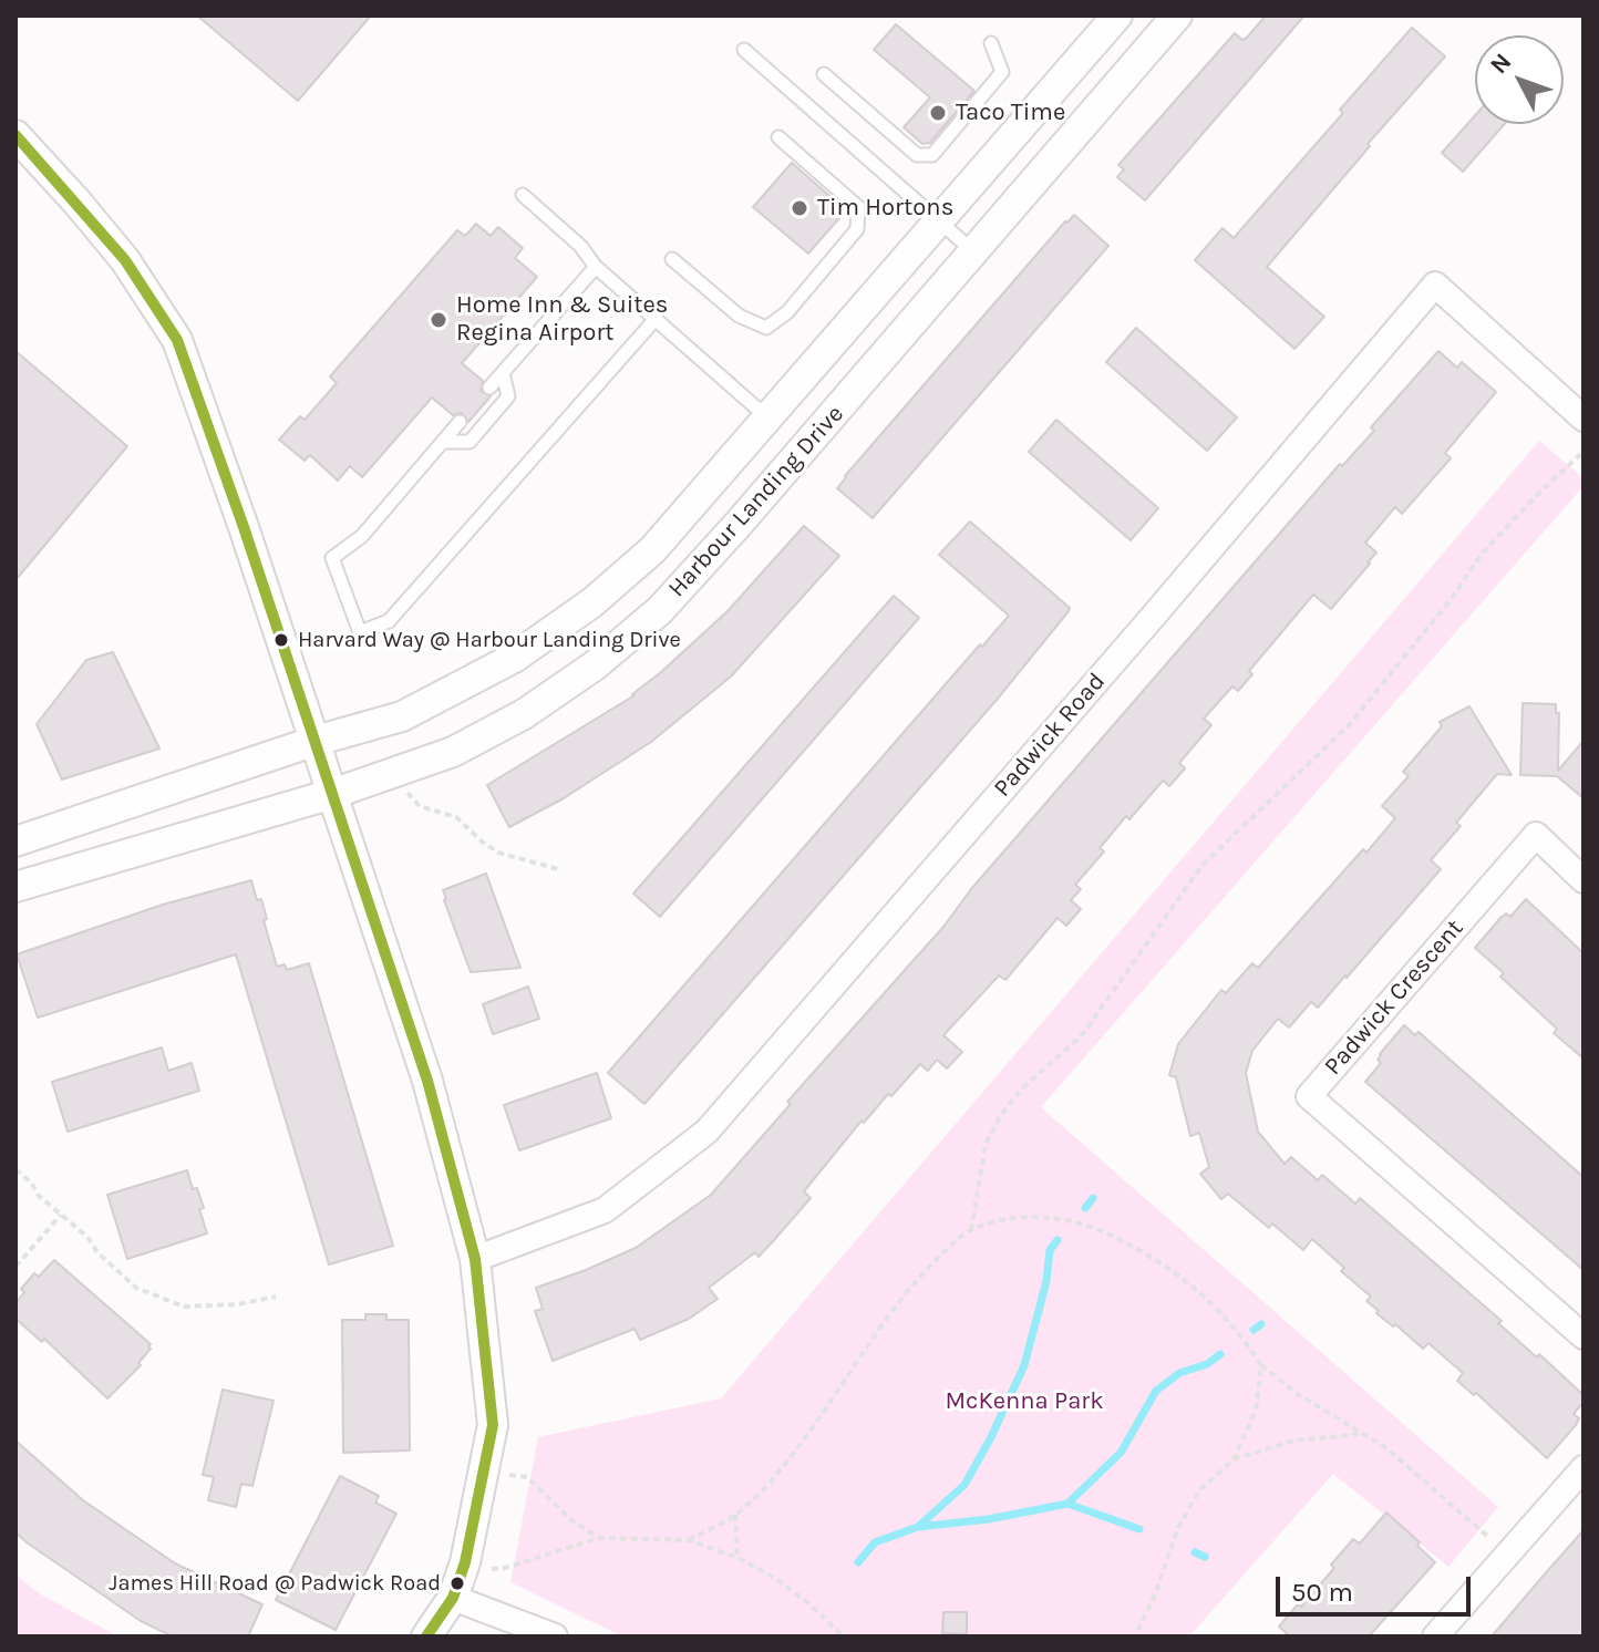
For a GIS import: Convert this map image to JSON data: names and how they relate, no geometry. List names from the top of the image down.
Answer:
{
  "streets": {
    "street": ["Harbour Landing Drive", "Padwick Road", "Padwick Crescent"]
  },
  "parks": ["McKenna Park"],
  "places": [
    "Taco Time",
    "Tim Hortons",
    "Home Inn & Suites Regina Airport",
    "Harvard Way @ Harbour Landing Drive",
    "James Hill Road @ Padwick Road"
  ],
  "scale_bar": "50 m",
  "north": "top left"
}
